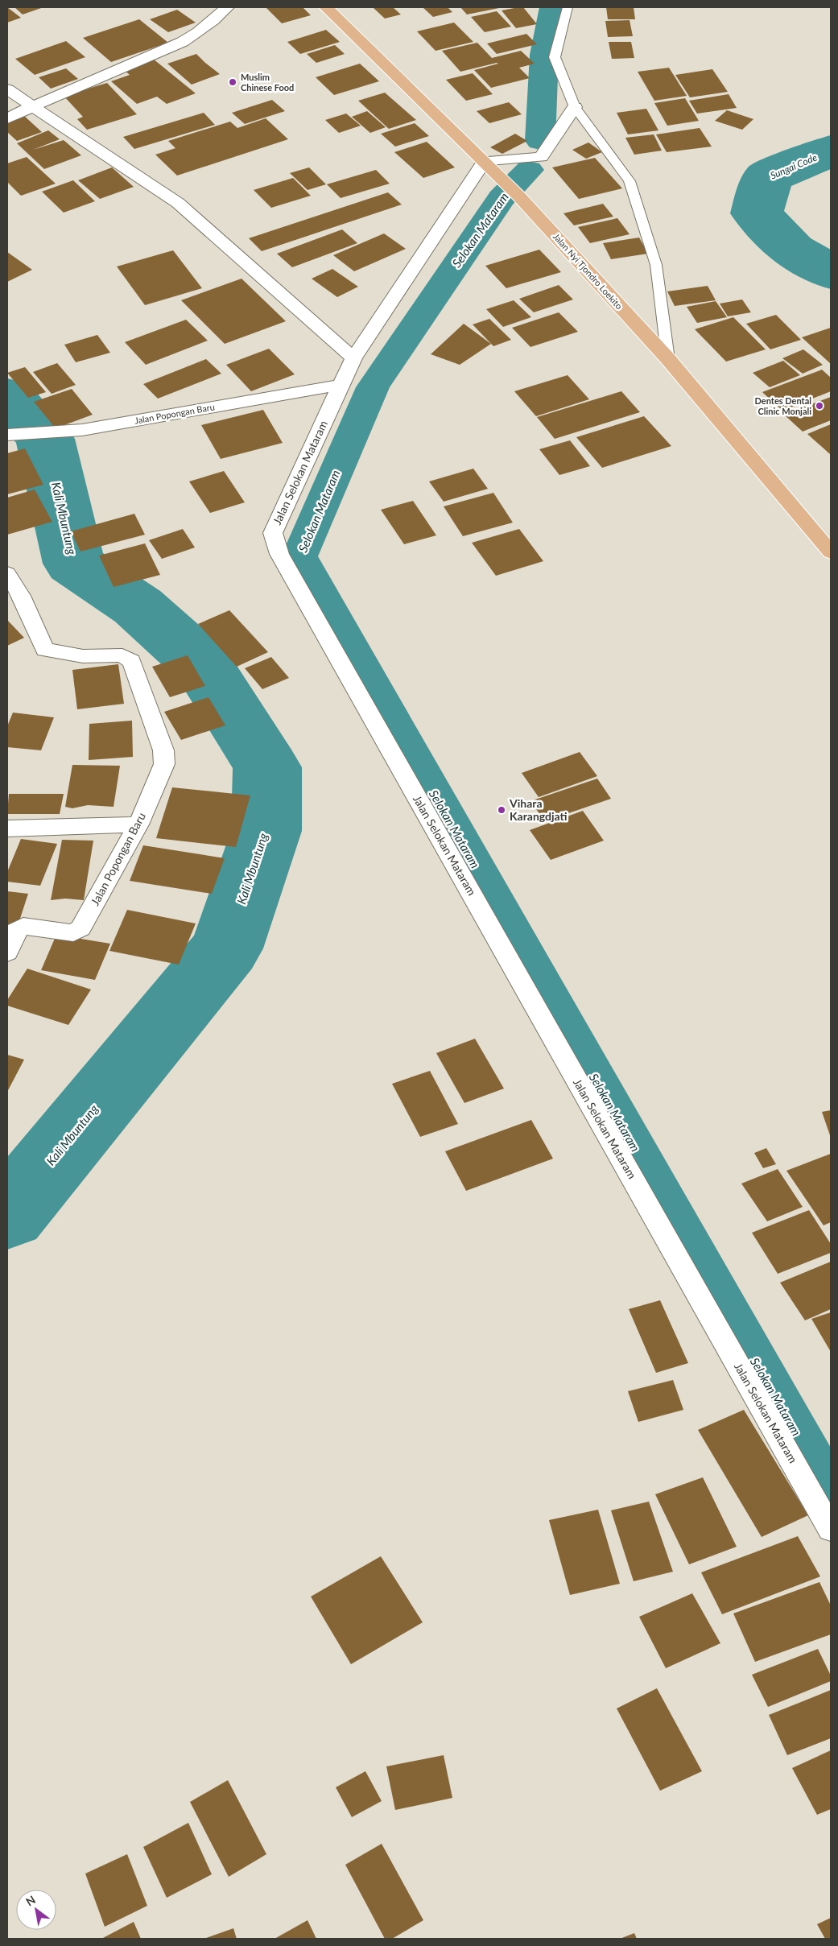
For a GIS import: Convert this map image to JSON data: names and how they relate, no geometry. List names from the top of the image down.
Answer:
{
  "streets": {
    "main road": ["Jalan Nyi Tjondro Loekito"],
    "street": ["Jalan Popongan Baru", "Jalan Selokan Mataram"]
  },
  "crossings": [
    ["Jalan Nyi Tjondro Loekito", "Jalan Selokan Mataram"],
    ["Jalan Popongan Baru", "Jalan Selokan Mataram"]
  ],
  "water": ["Sungai Code", "Selokan Mataram", "Kali Mbuntung"],
  "places": ["Muslim Chinese Food", "Dentes Dental Clinic Monjali", "Vihara Karangdjati"],
  "north": "top left"
}
